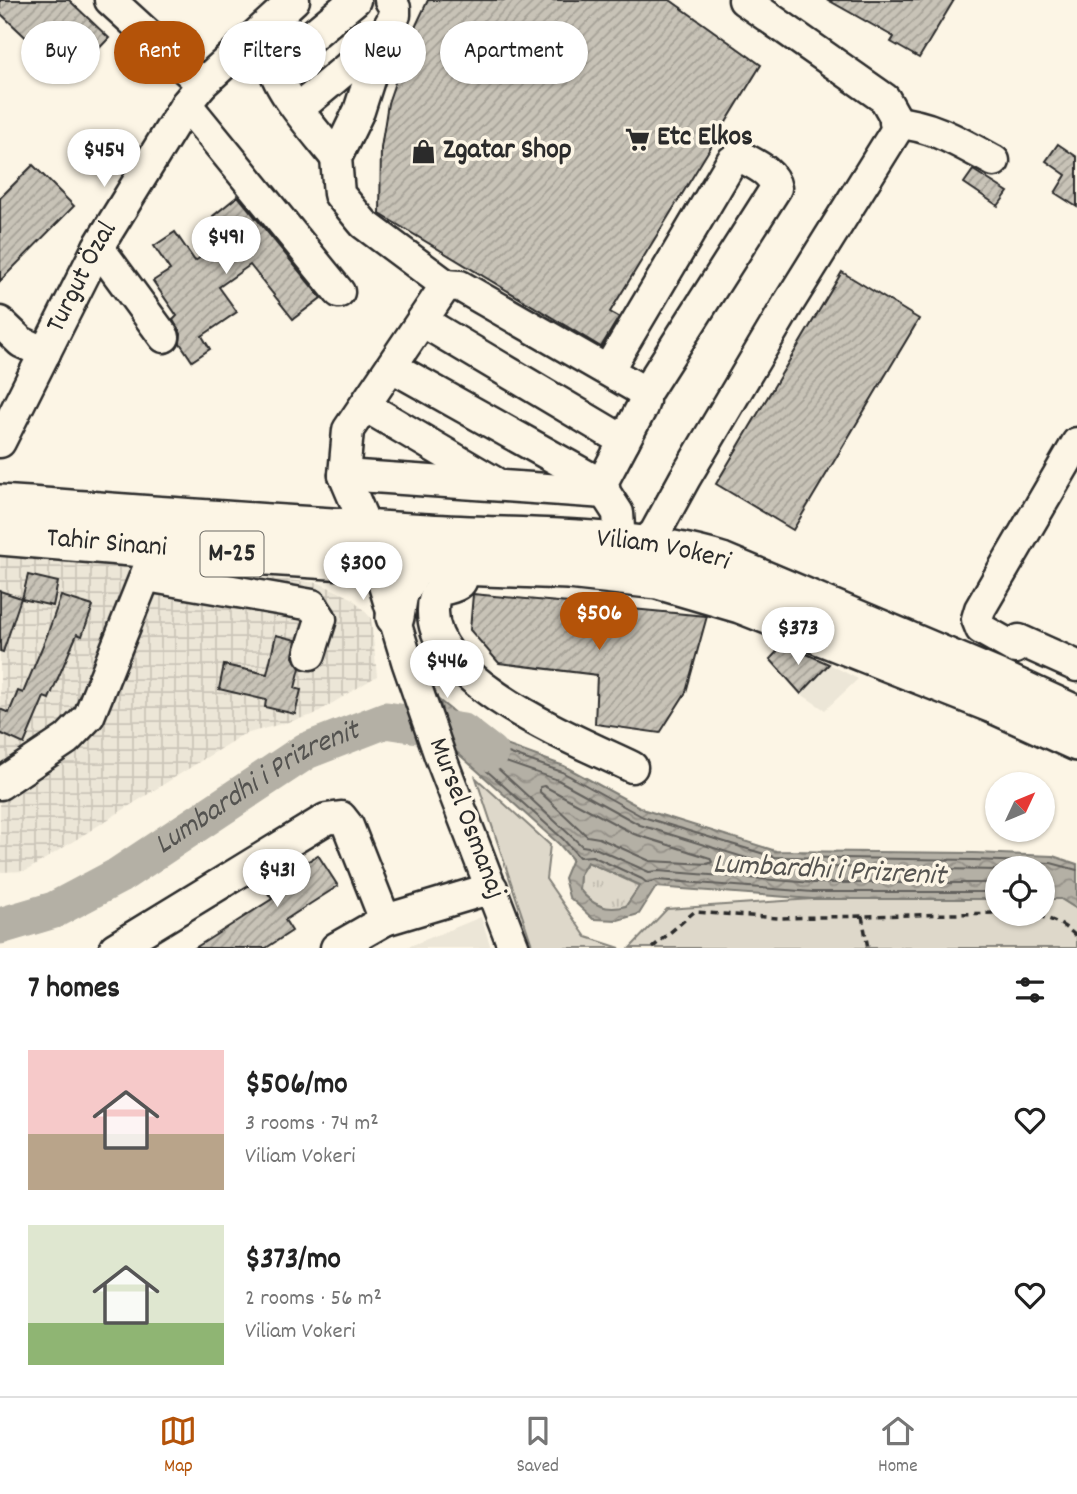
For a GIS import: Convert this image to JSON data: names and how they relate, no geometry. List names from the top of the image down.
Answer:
{
  "streets": {
    "main road": ["Tahir Sinani", "M-25", "Viliam Vokeri"],
    "street": ["Turgut Özal", "Mursel Osmanaj"]
  },
  "crossings": [
    ["Tahir Sinani", "Viliam Vokeri"],
    ["Tahir Sinani", "Mursel Osmanaj"]
  ],
  "water": ["Lumbardhi i Prizrenit"],
  "places": {
    "supermarket": ["Etc Elkos"],
    "shop": ["Zgatar Shop"]
  },
  "north": "top right",
  "page": {
    "chip": [
      "Buy",
      "Rent",
      "Filters",
      "New",
      "Apartment"
    ],
    "price": [
      "$454",
      "$491",
      "$300",
      "$506",
      "$373",
      "$446",
      "$431"
    ],
    "heading": "7 homes",
    "list": [
      {
        "name": "$506/mo",
        "note": "3 rooms · 74 m² · Viliam Vokeri"
      },
      {
        "name": "$373/mo",
        "note": "2 rooms · 56 m² · Viliam Vokeri"
      }
    ],
    "tabs": ["Map", "Saved", "Home"]
  }
}
